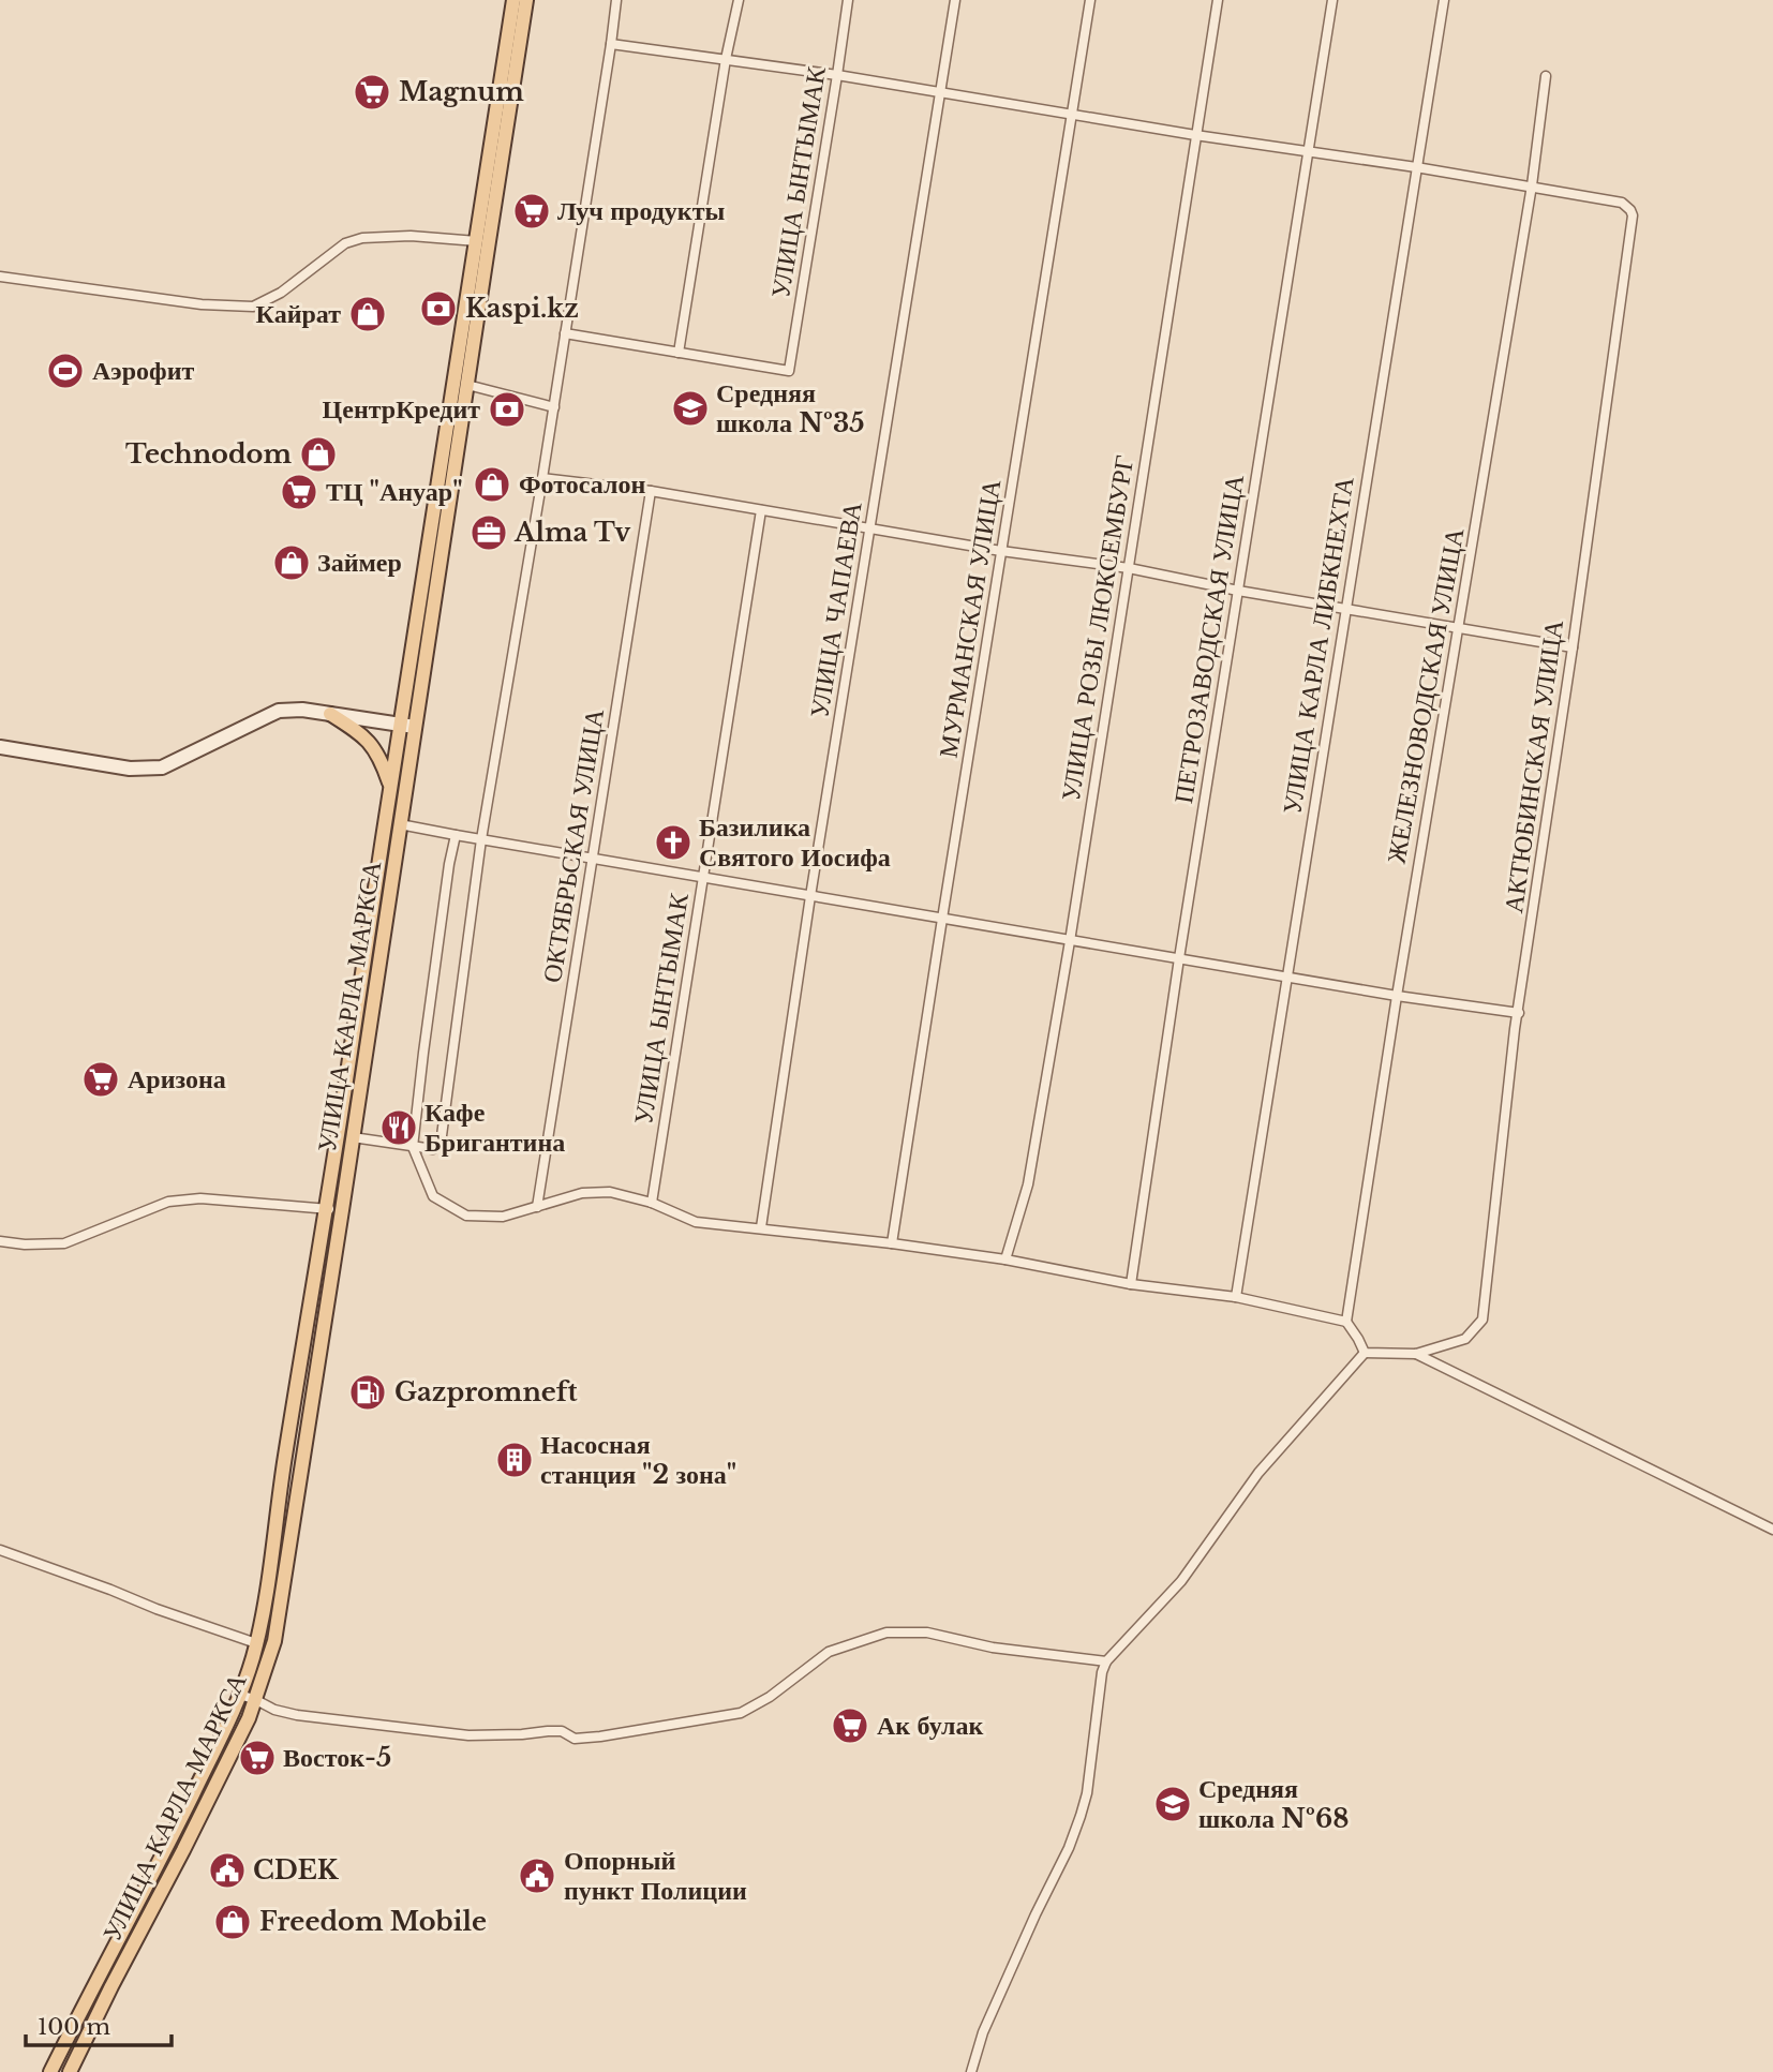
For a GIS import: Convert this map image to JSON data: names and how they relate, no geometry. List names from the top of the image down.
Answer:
{
  "streets": {
    "main road": ["УЛИЦА КАРЛА МАРКСА"],
    "street": [
      "УЛИЦА ЫНТЫМАК",
      "УЛИЦА ЧАПАЕВА",
      "МУРМАНСКАЯ УЛИЦА",
      "УЛИЦА РОЗЫ ЛЮКСЕМБУРГ",
      "ПЕТРОЗАВОДСКАЯ УЛИЦА",
      "УЛИЦА КАРЛА ЛИБКНЕХТА",
      "ЖЕЛЕЗНОВОДСКАЯ УЛИЦА",
      "АКТЮБИНСКАЯ УЛИЦА",
      "ОКТЯБРЬСКАЯ УЛИЦА"
    ]
  },
  "crossings": [
    ["ЖЕЛЕЗНОВОДСКАЯ УЛИЦА", "АКТЮБИНСКАЯ УЛИЦА"]
  ],
  "places": {
    "supermarket": [
      "Magnum",
      "Луч продукты",
      "ТЦ \"Ануар\"",
      "Аризона",
      "Ак булак",
      "Восток-5"
    ],
    "bank": ["Kaspi.kz", "ЦентрКредит"],
    "shop": [
      "Кайрат",
      "Technodom",
      "Фотосалон",
      "Займер",
      "Freedom Mobile"
    ],
    "sports": ["Аэрофит"],
    "school or university": ["Средняя школа №35", "Средняя школа №68"],
    "office": ["Alma Tv"],
    "church": ["Базилика Святого Иосифа"],
    "restaurant": ["Кафе Бригантина"],
    "fuel station": ["Gazpromneft"],
    "building": ["Насосная станция \"2 зона\""],
    "public building": ["CDEK", "Опорный пункт Полиции"]
  },
  "scale_bar": "100 m"
}
